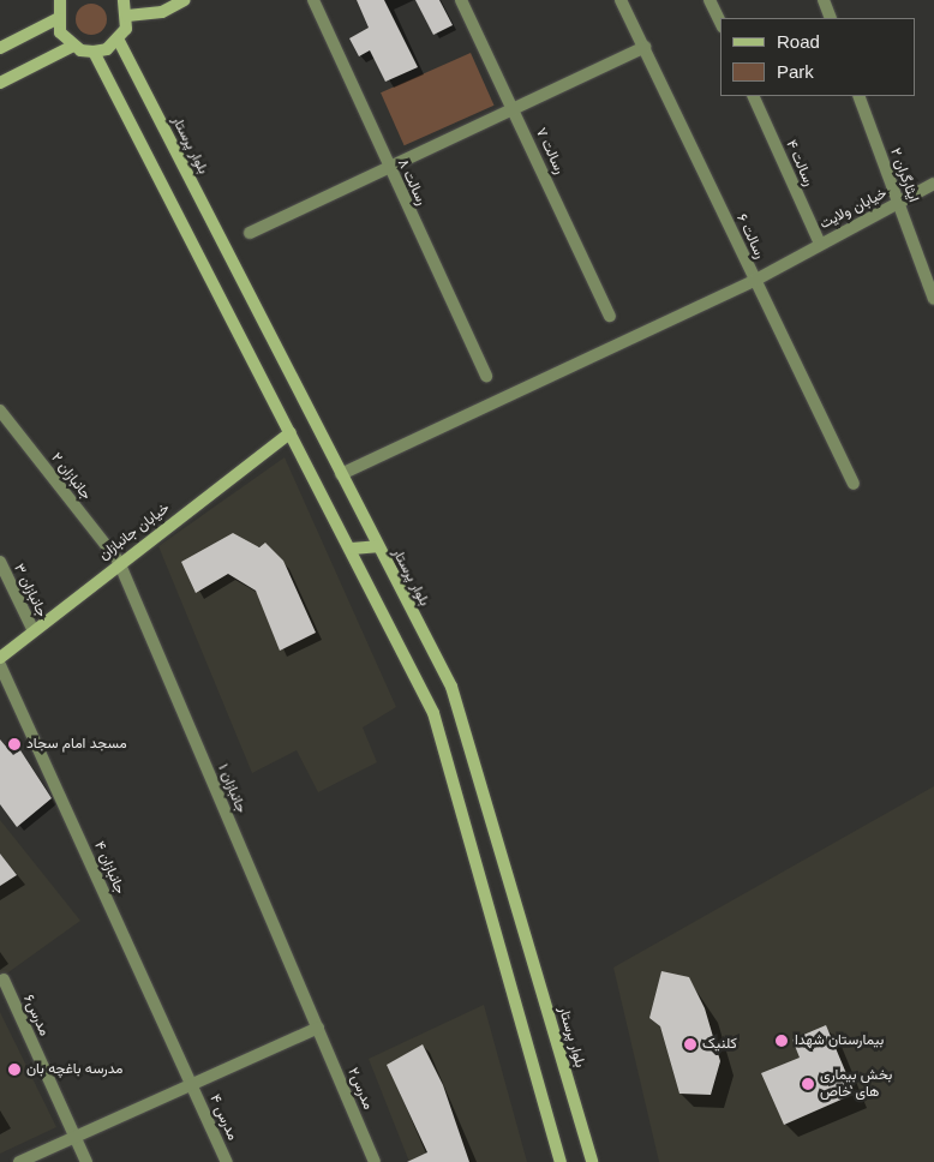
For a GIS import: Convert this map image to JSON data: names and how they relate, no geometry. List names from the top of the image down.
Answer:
{
  "streets": {
    "main road": ["بلوار پرستار", "خیابان جانبازان"],
    "street": [
      "رسالت ۷",
      "رسالت ۴",
      "ایثارگران ۲",
      "رسالت ۸",
      "خیابان ولایت",
      "رسالت ۶",
      "جانبازان ۲",
      "جانبازان ۳",
      "جانبازان ۱",
      "جانبازان ۴",
      "مدرس۶",
      "مدرس۲",
      "مدرس ۴"
    ]
  },
  "crossings": [
    ["بلوار پرستار", "خیابان ولایت"],
    ["رسالت ۴", "خیابان ولایت"],
    ["ایثارگران ۲", "خیابان ولایت"],
    ["خیابان ولایت", "رسالت ۶"],
    ["جانبازان ۲", "خیابان جانبازان"],
    ["جانبازان ۲", "جانبازان ۱"],
    ["خیابان جانبازان", "جانبازان ۳"],
    ["خیابان جانبازان", "جانبازان ۱"],
    ["جانبازان ۱", "مدرس۲"],
    ["جانبازان ۴", "مدرس ۴"]
  ],
  "places": [
    "مسجد امام سجاد",
    "بیمارستان شهدا",
    "کلنیک",
    "مدرسه باغچه بان",
    "بخش بیماری های خاص"
  ],
  "legend": ["Road", "Park"]
}
